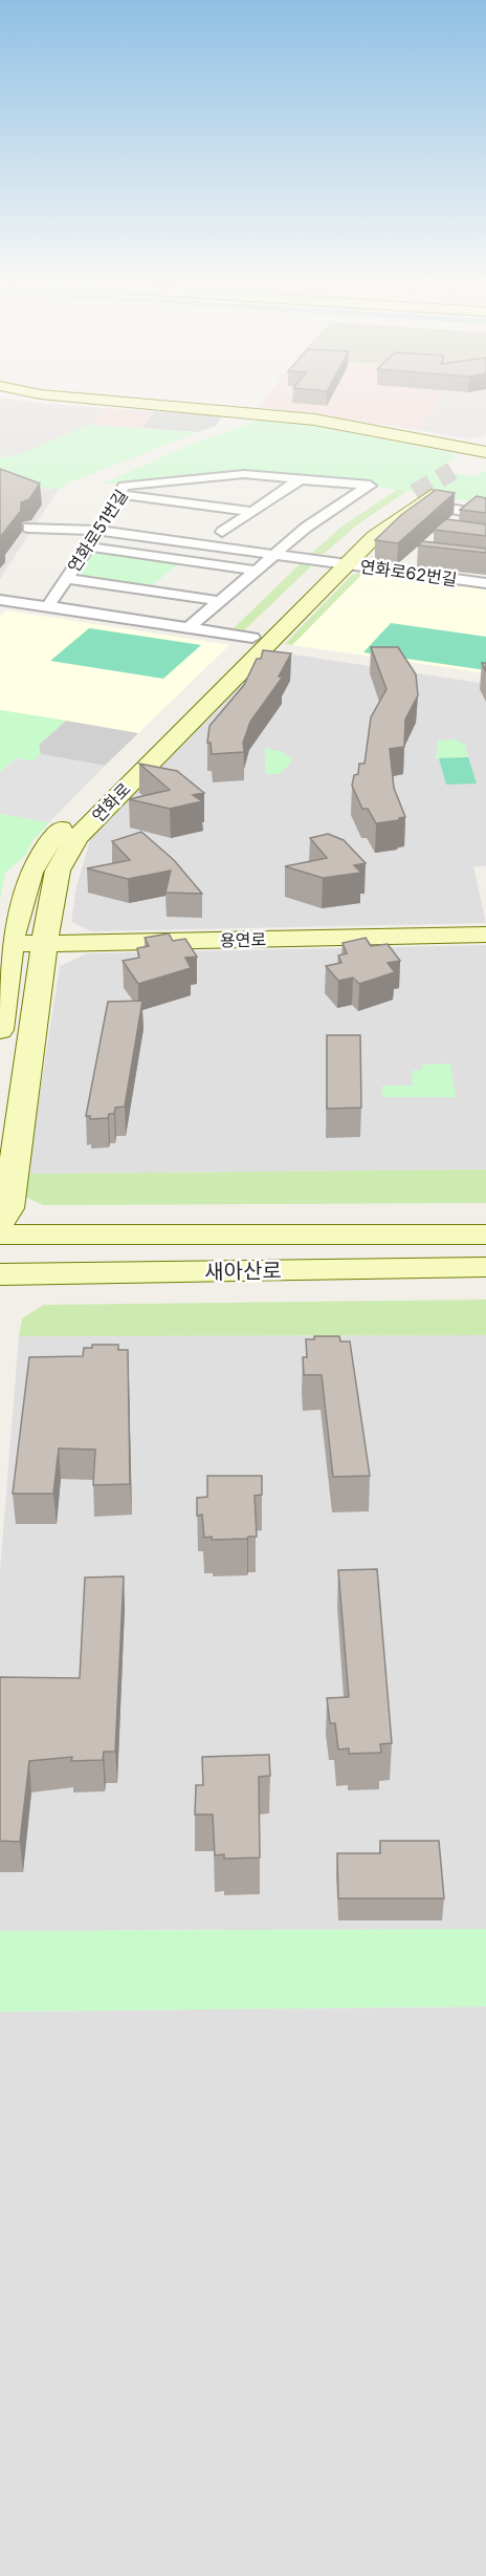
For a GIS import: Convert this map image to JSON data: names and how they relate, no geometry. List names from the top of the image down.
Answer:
{
  "streets": {
    "street": [
      "연화로51번길",
      "연화로62번길",
      "연화로",
      "용연로",
      "새아산로"
    ]
  },
  "crossings": [
    ["연화로62번길", "연화로"],
    ["연화로", "용연로"]
  ]
}
